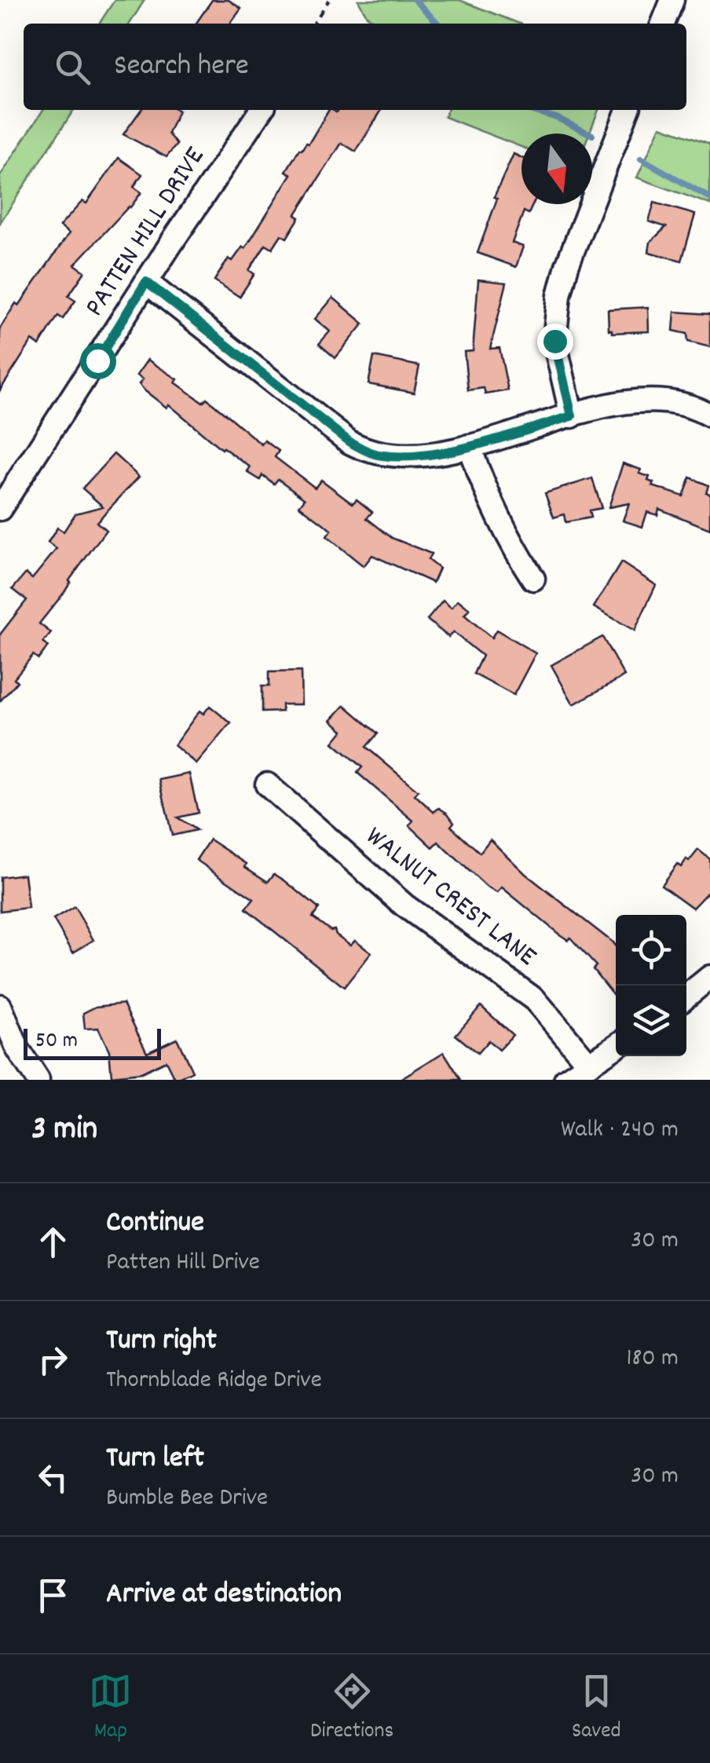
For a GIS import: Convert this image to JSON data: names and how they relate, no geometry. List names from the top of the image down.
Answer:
{
  "streets": {
    "street": ["PATTEN HILL DRIVE", "WALNUT CREST LANE"]
  },
  "scale_bar": "50 m",
  "north": "bottom",
  "page": {
    "search": "Search here",
    "scale": "50 m",
    "heading": ["3 min", "Walk · 240 m"],
    "list": [
      ["Continue", "Patten Hill Drive", "30 m"],
      ["Turn right", "Thornblade Ridge Drive", "180 m"],
      ["Turn left", "Bumble Bee Drive", "30 m"],
      "Arrive at destination"
    ],
    "nav": ["Map", "Directions", "Saved"]
  }
}
